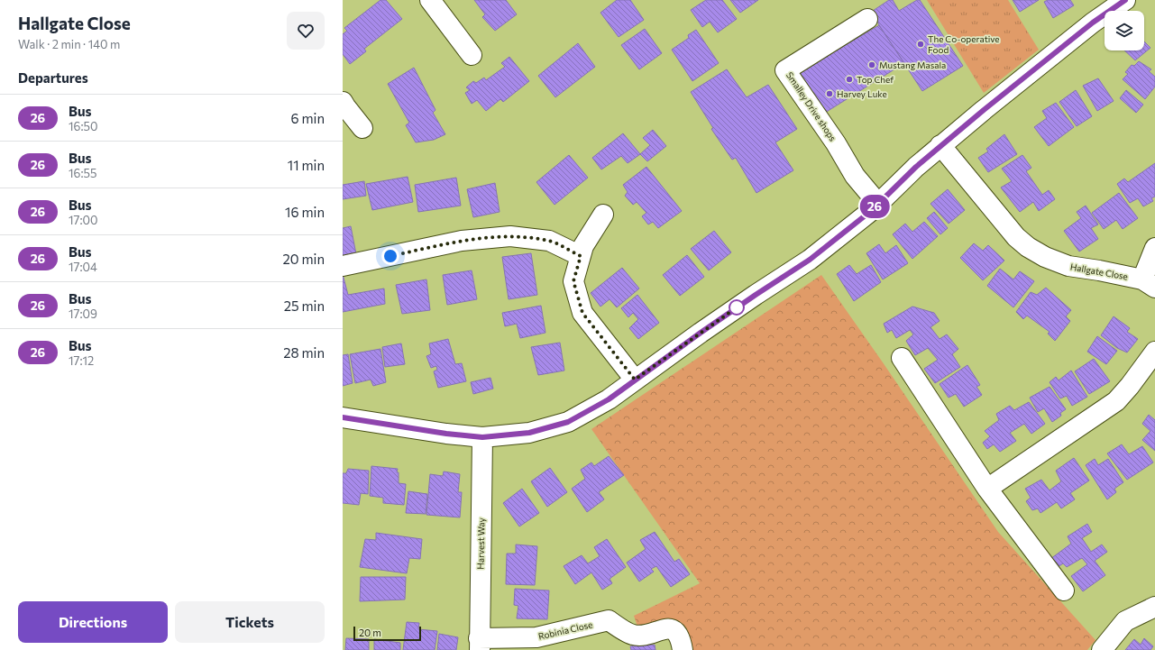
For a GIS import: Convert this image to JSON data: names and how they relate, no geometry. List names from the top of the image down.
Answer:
{
  "streets": {
    "street": [
      "Smalley Drive shops",
      "Hallgate Close",
      "Harvest Way",
      "Robinia Close"
    ]
  },
  "crossings": [
    ["Harvest Way", "Robinia Close"]
  ],
  "places": [
    "The Co-operative Food",
    "Mustang Masala",
    "Top Chef",
    "Harvey Luke"
  ],
  "lines": ["bus line 26"],
  "scale_bar": "20 m",
  "page": {
    "heading": [
      ["Hallgate Close", "Walk · 2 min · 140 m"],
      "Departures"
    ],
    "on_map": "26",
    "list": [
      {
        "mark": "26",
        "name": "Bus",
        "note": "16:50",
        "value": "6 min"
      },
      {
        "mark": "26",
        "name": "Bus",
        "note": "16:55",
        "value": "11 min"
      },
      {
        "mark": "26",
        "name": "Bus",
        "note": "17:00",
        "value": "16 min"
      },
      {
        "mark": "26",
        "name": "Bus",
        "note": "17:04",
        "value": "20 min"
      },
      {
        "mark": "26",
        "name": "Bus",
        "note": "17:09",
        "value": "25 min"
      },
      {
        "mark": "26",
        "name": "Bus",
        "note": "17:12",
        "value": "28 min"
      }
    ],
    "buttons": ["Directions", "Tickets"],
    "scale": "20 m"
  }
}
